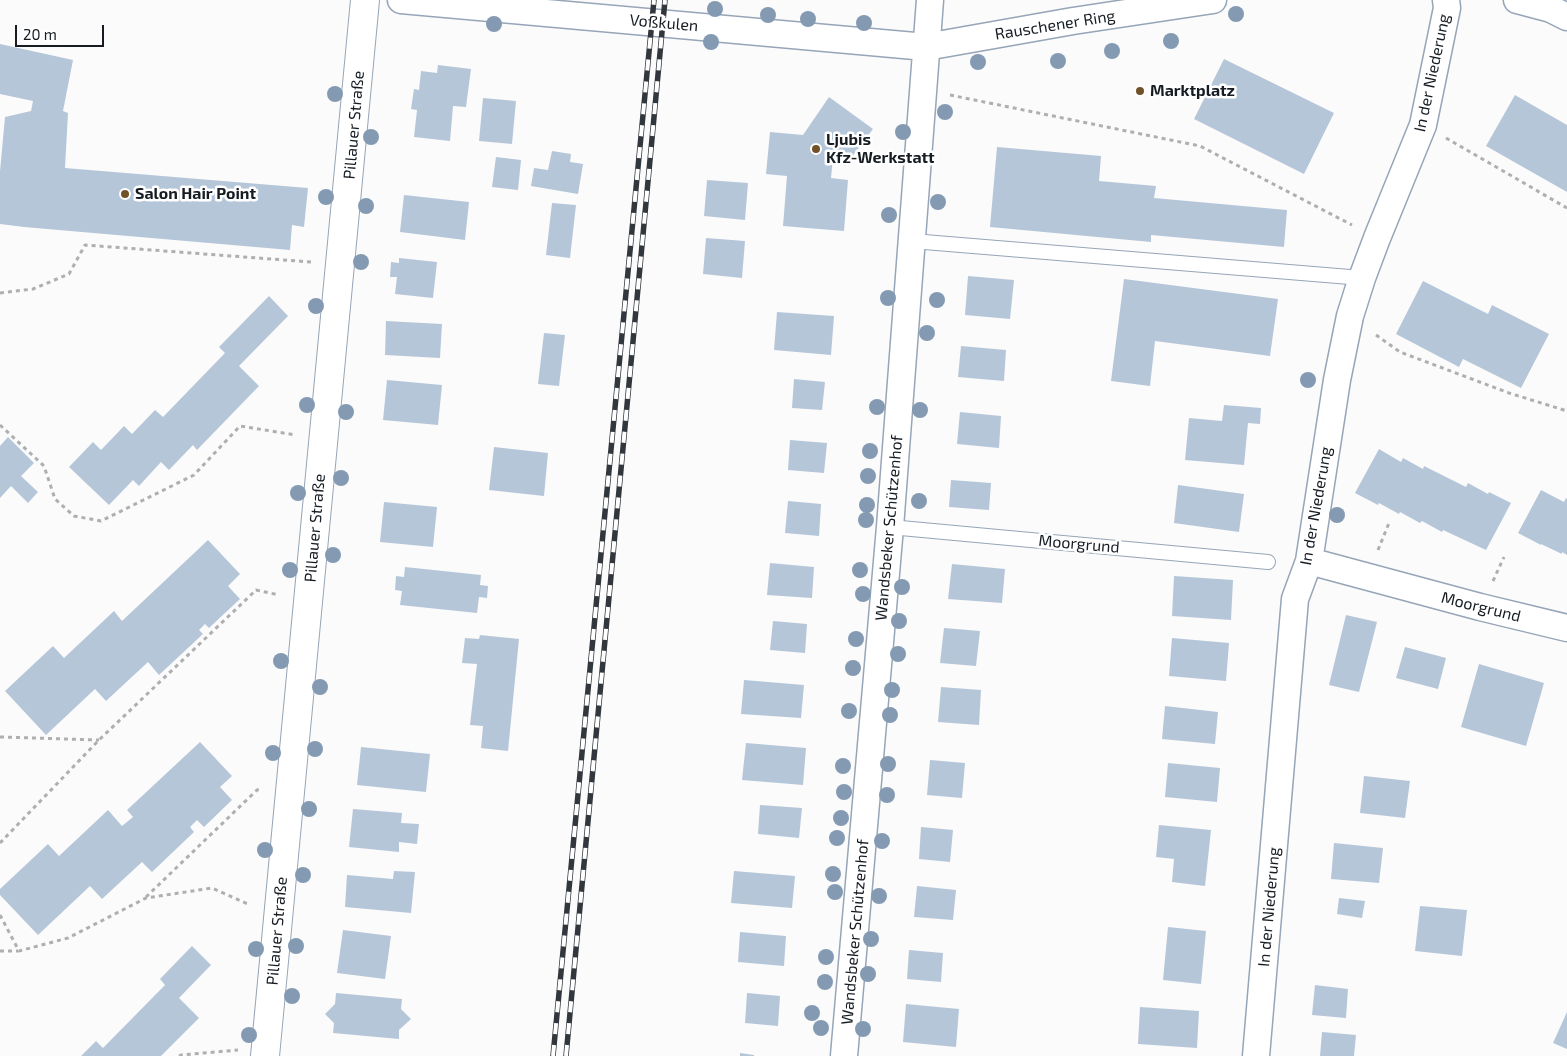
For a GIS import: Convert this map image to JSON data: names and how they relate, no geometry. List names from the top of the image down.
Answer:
{
  "streets": {
    "street": [
      "Voßkulen",
      "Rauschener Ring",
      "In der Niederung",
      "Pillauer Straße",
      "Wandsbeker Schützenhof",
      "Moorgrund"
    ]
  },
  "crossings": [
    ["Voßkulen", "Rauschener Ring"],
    ["Voßkulen", "Wandsbeker Schützenhof"],
    ["Rauschener Ring", "Wandsbeker Schützenhof"],
    ["In der Niederung", "Moorgrund"],
    ["Wandsbeker Schützenhof", "Moorgrund"]
  ],
  "places": ["Marktplatz", "Ljubis Kfz-Werkstatt", "Salon Hair Point"],
  "scale_bar": "20 m"
}
